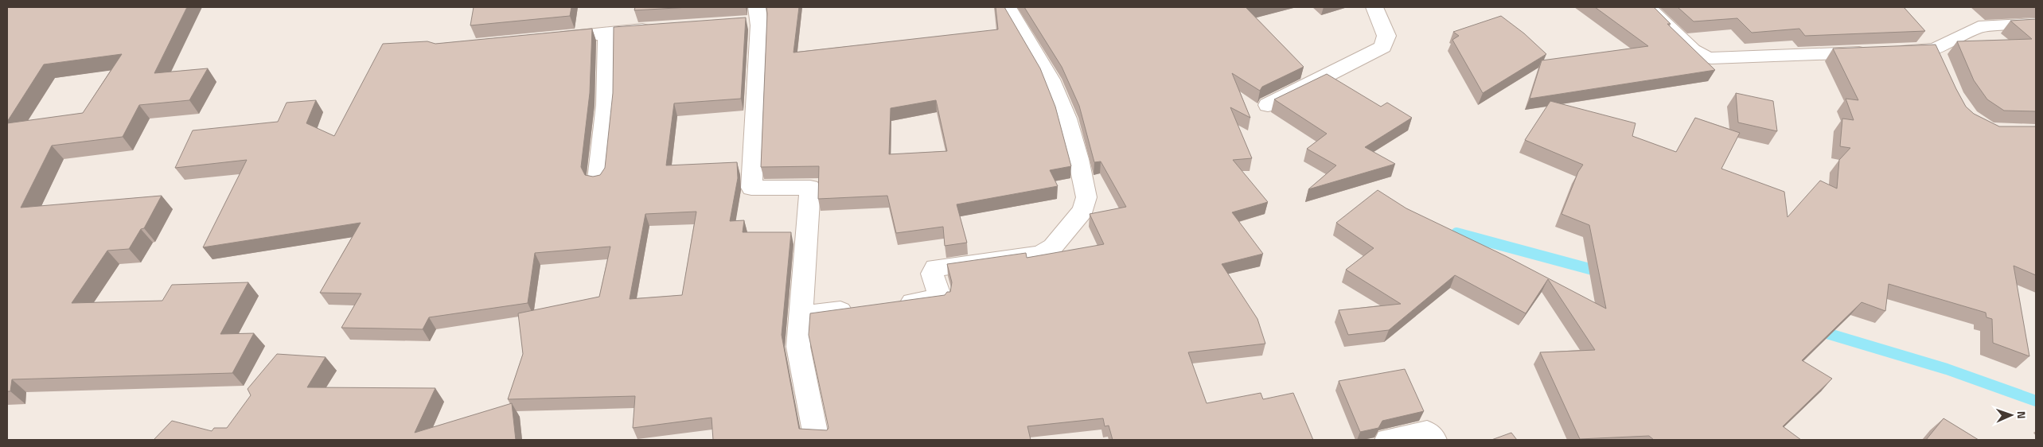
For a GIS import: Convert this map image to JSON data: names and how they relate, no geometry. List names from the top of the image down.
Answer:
{
  "north": "right"
}
